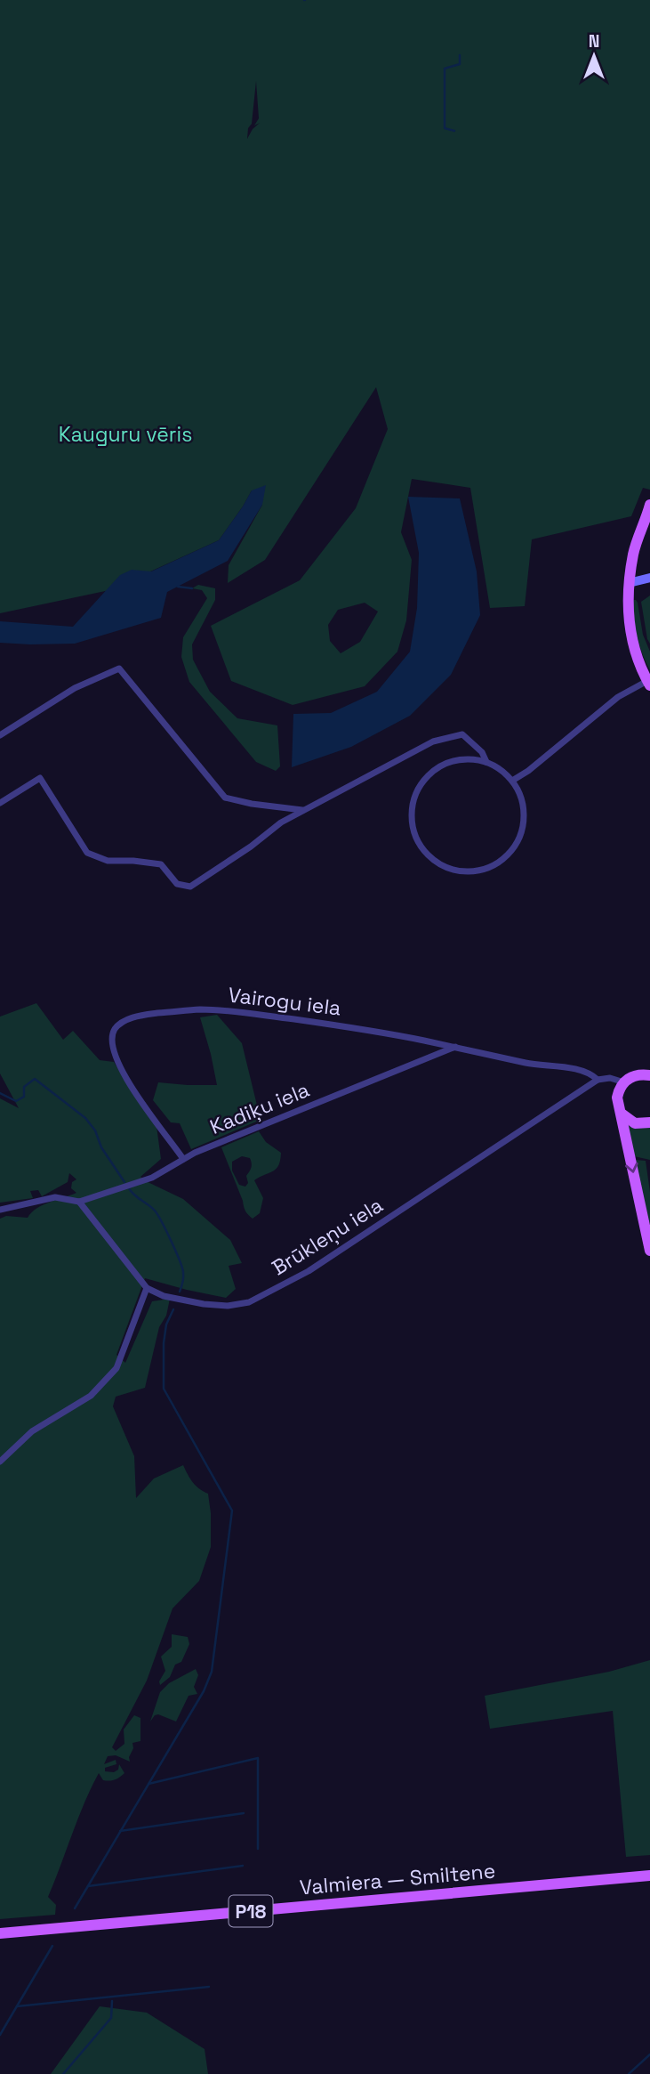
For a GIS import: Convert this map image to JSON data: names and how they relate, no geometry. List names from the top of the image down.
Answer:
{
  "streets": {
    "main road": ["Valmiera — Smiltene", "P18"],
    "street": ["Vairogu iela", "Kadiķu iela", "Brūkleņu iela"]
  },
  "crossings": [
    ["Vairogu iela", "Kadiķu iela"],
    ["Vairogu iela", "Brūkleņu iela"]
  ],
  "parks": ["Kauguru vēris"],
  "north": "top"
}
